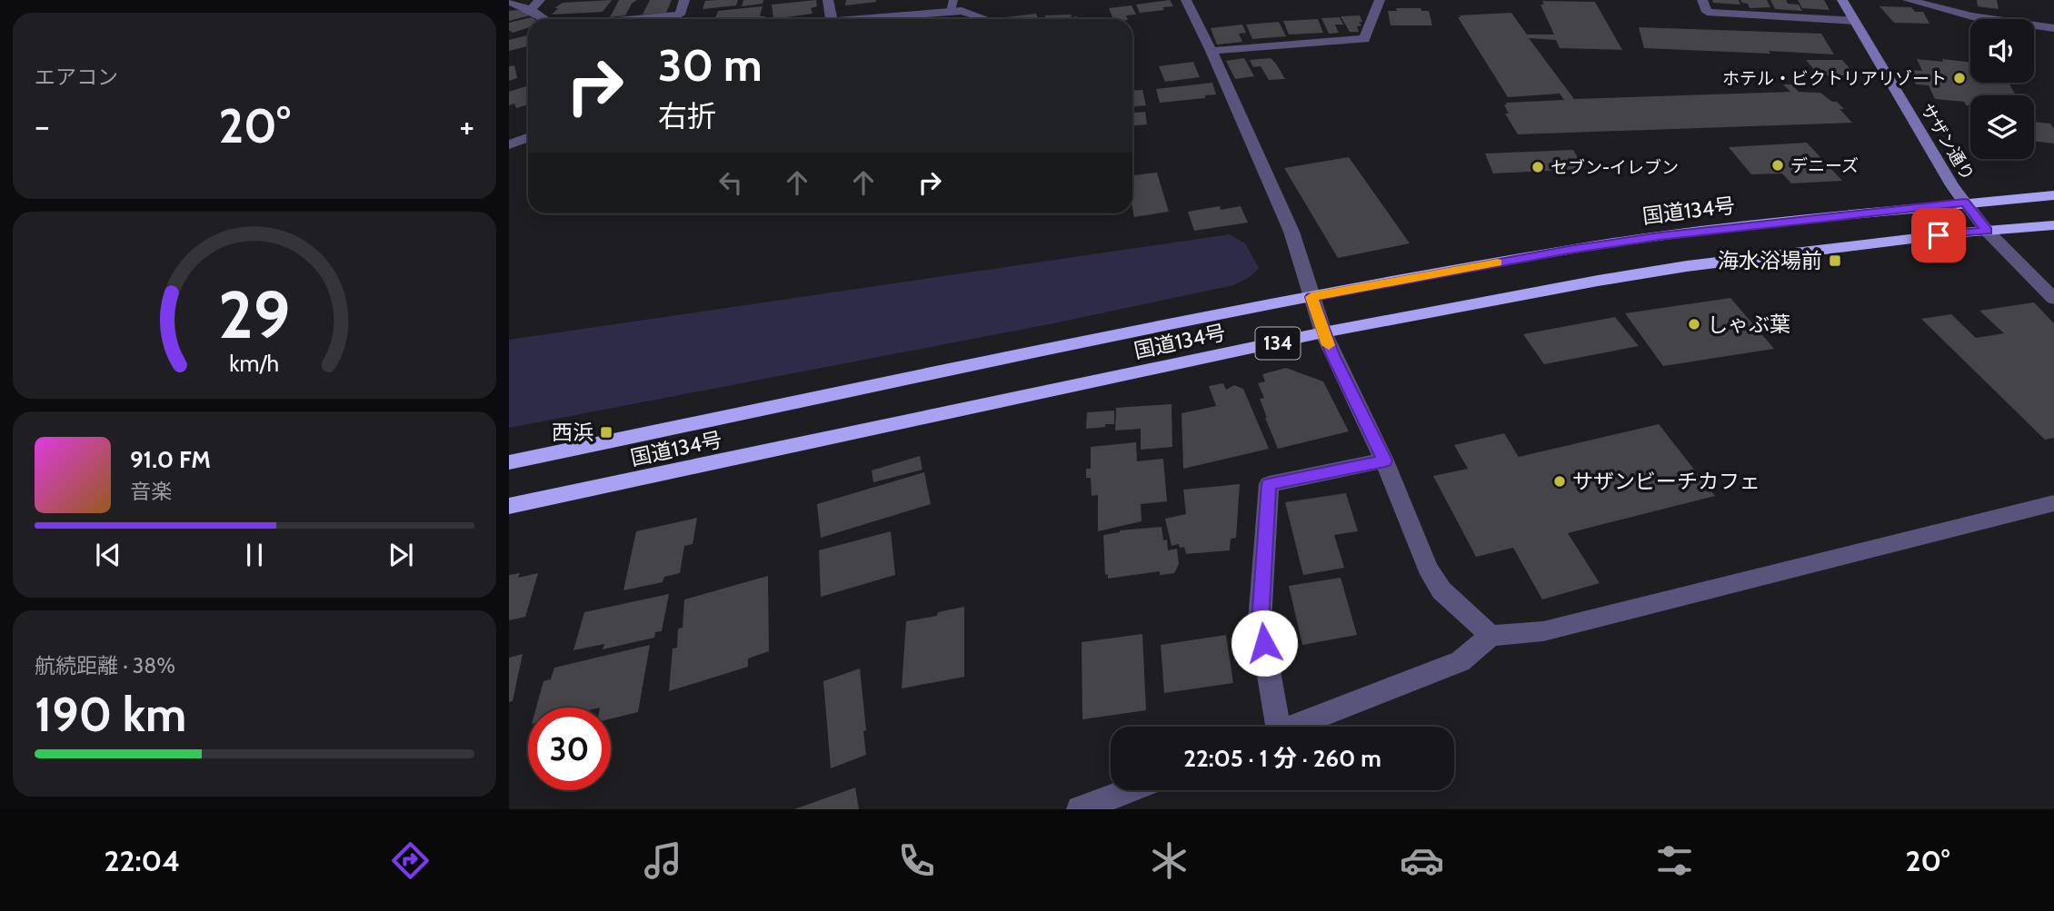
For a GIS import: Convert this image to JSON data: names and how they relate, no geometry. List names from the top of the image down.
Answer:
{
  "streets": {
    "highway": ["国道134号", "134"],
    "street": ["サザン通り"]
  },
  "crossings": [
    ["サザン通り", "国道134号"]
  ],
  "places": {
    "other": [
      "ホテル・ビクトリアリゾート",
      "デニーズ",
      "セブン-イレブン",
      "しゃぶ葉",
      "サザンビーチカフェ"
    ],
    "transit": ["海水浴場前", "西浜"]
  },
  "page": {
    "tile": [
      "エアコン",
      ["航続距離 · 38%", "190 km"]
    ],
    "turn": ["30 m", "右折"],
    "heat": ["−", "20°", "+"],
    "song": ["91.0 FM", "音楽"],
    "limit": "30",
    "trip": "22:05 · 1 分 · 260 m",
    "tabs": ["22:04", "20°"],
    "gauge": ["29", "km/h"]
  }
}
